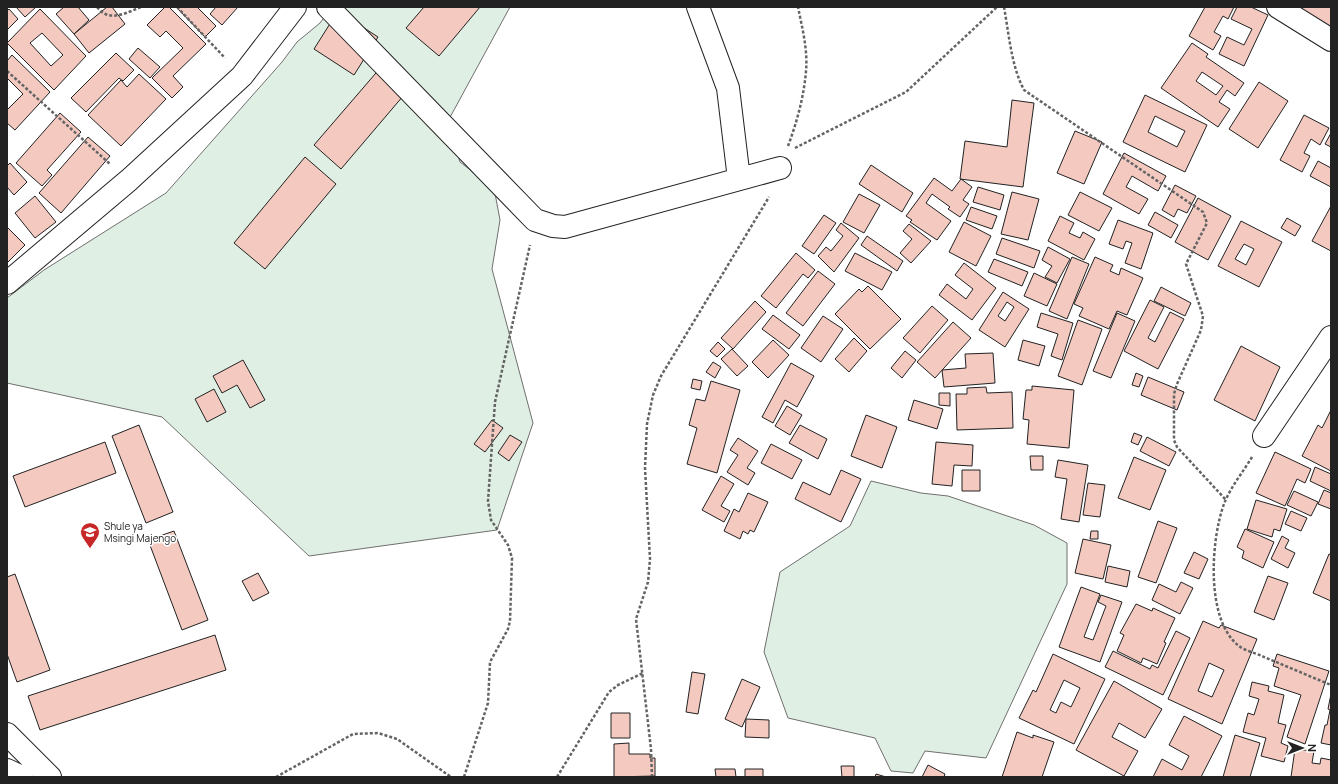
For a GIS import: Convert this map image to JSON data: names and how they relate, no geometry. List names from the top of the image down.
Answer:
{
  "places": {
    "school or university": ["Shule ya Msingi Majengo"]
  },
  "north": "right"
}
